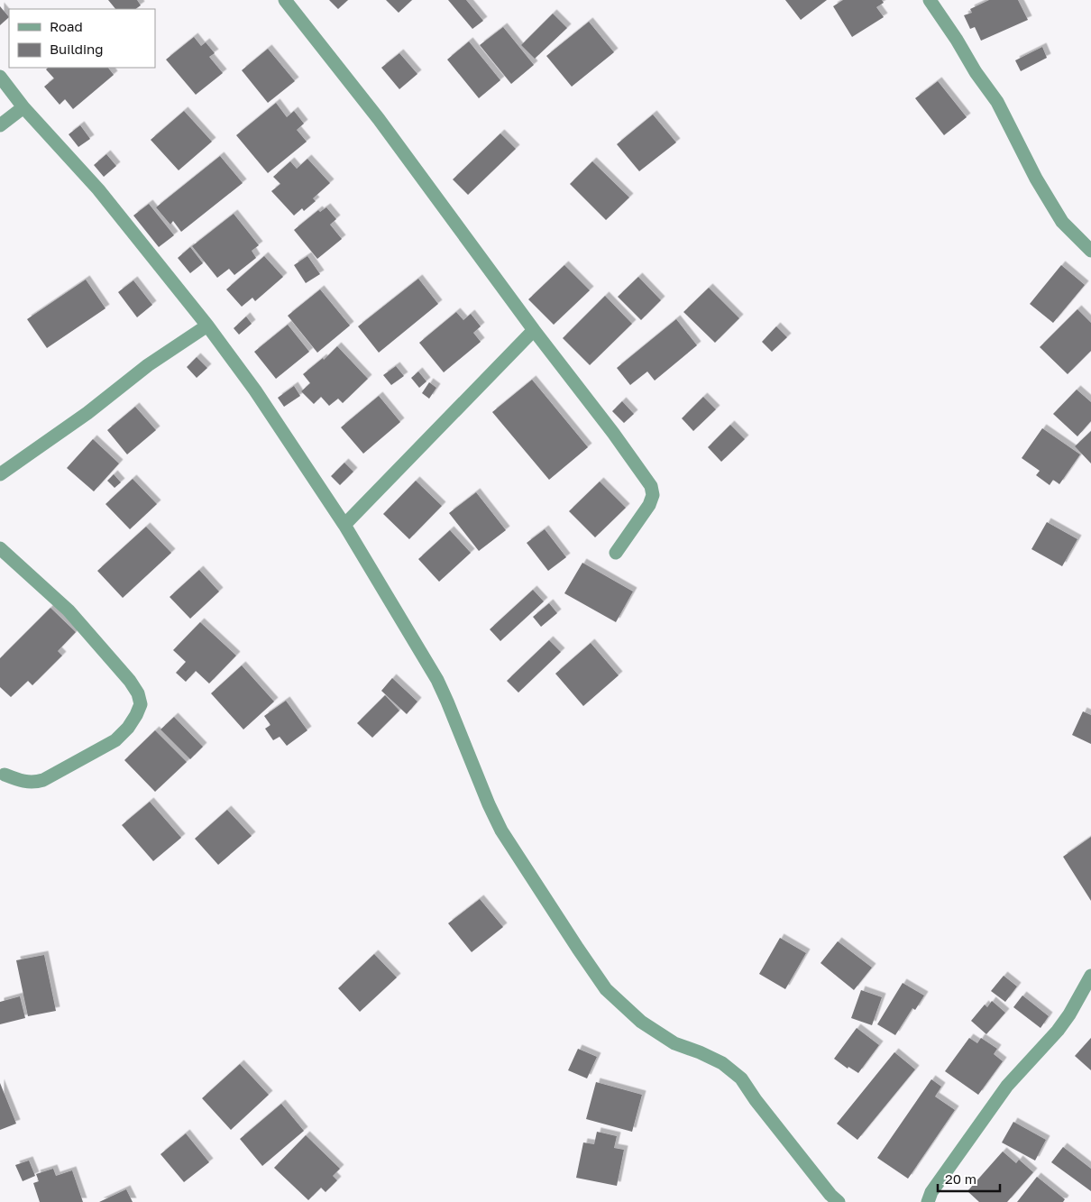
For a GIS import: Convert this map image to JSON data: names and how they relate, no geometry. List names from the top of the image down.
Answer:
{
  "legend": ["Road", "Building"],
  "scale_bar": "20 m"
}
